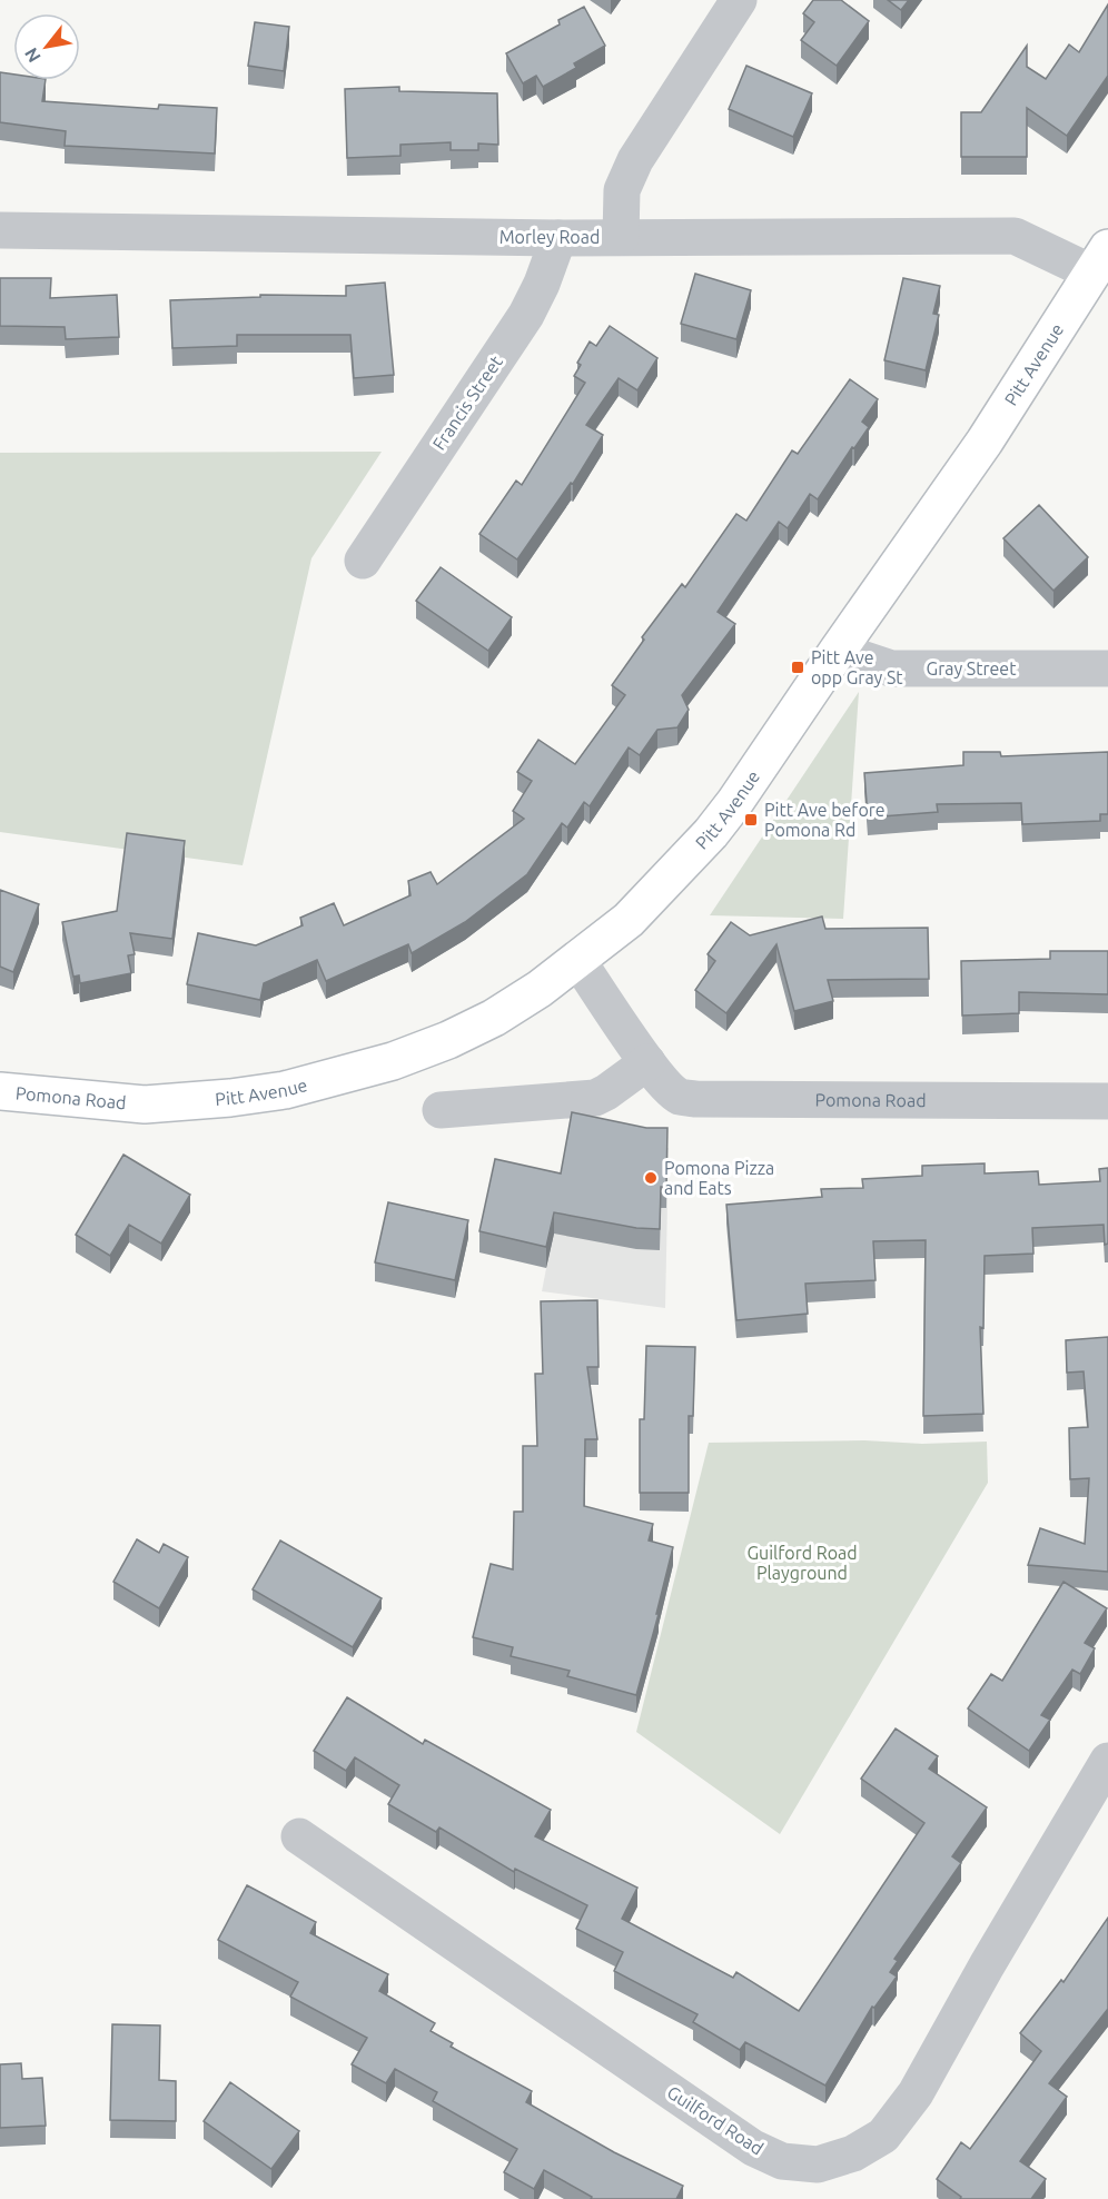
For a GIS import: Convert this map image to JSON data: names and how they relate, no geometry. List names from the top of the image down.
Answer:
{
  "streets": {
    "street": [
      "Morley Road",
      "Pitt Avenue",
      "Francis Street",
      "Gray Street",
      "Pomona Road",
      "Guilford Road"
    ]
  },
  "crossings": [
    ["Morley Road", "Pitt Avenue"],
    ["Morley Road", "Francis Street"],
    ["Pitt Avenue", "Gray Street"],
    ["Pitt Avenue", "Pomona Road"]
  ],
  "parks": ["Guilford Road Playground"],
  "places": {
    "transit": ["Pitt Ave opp Gray St", "Pitt Ave before Pomona Rd"],
    "other": ["Pomona Pizza and Eats"]
  },
  "north": "bottom left"
}
